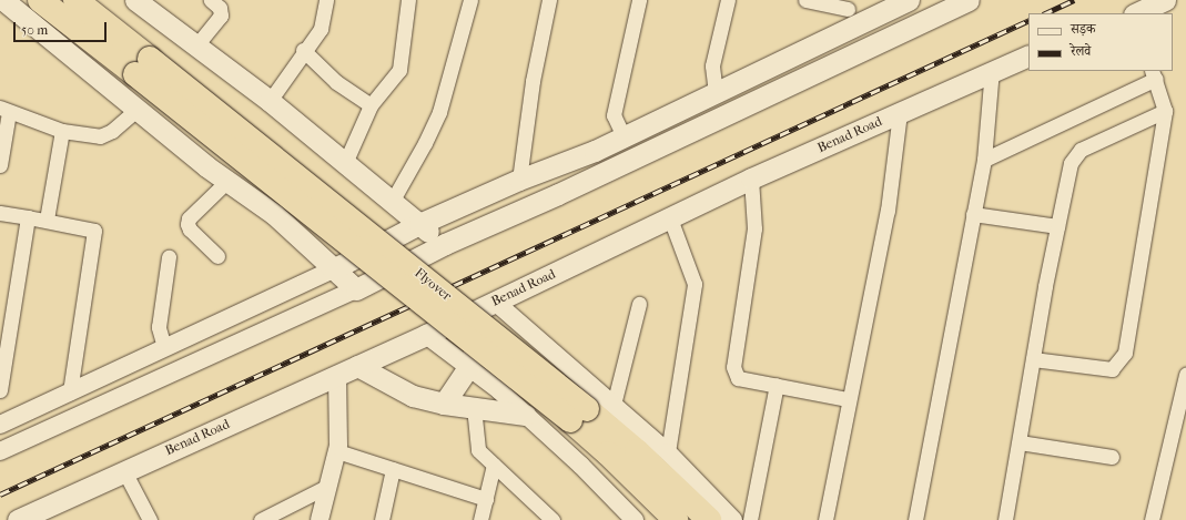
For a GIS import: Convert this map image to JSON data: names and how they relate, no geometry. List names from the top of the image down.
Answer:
{
  "streets": {
    "highway": ["Flyover"],
    "main road": ["Benad Road"]
  },
  "legend": ["सड़क", "रेलवे"],
  "scale_bar": "50 m"
}
